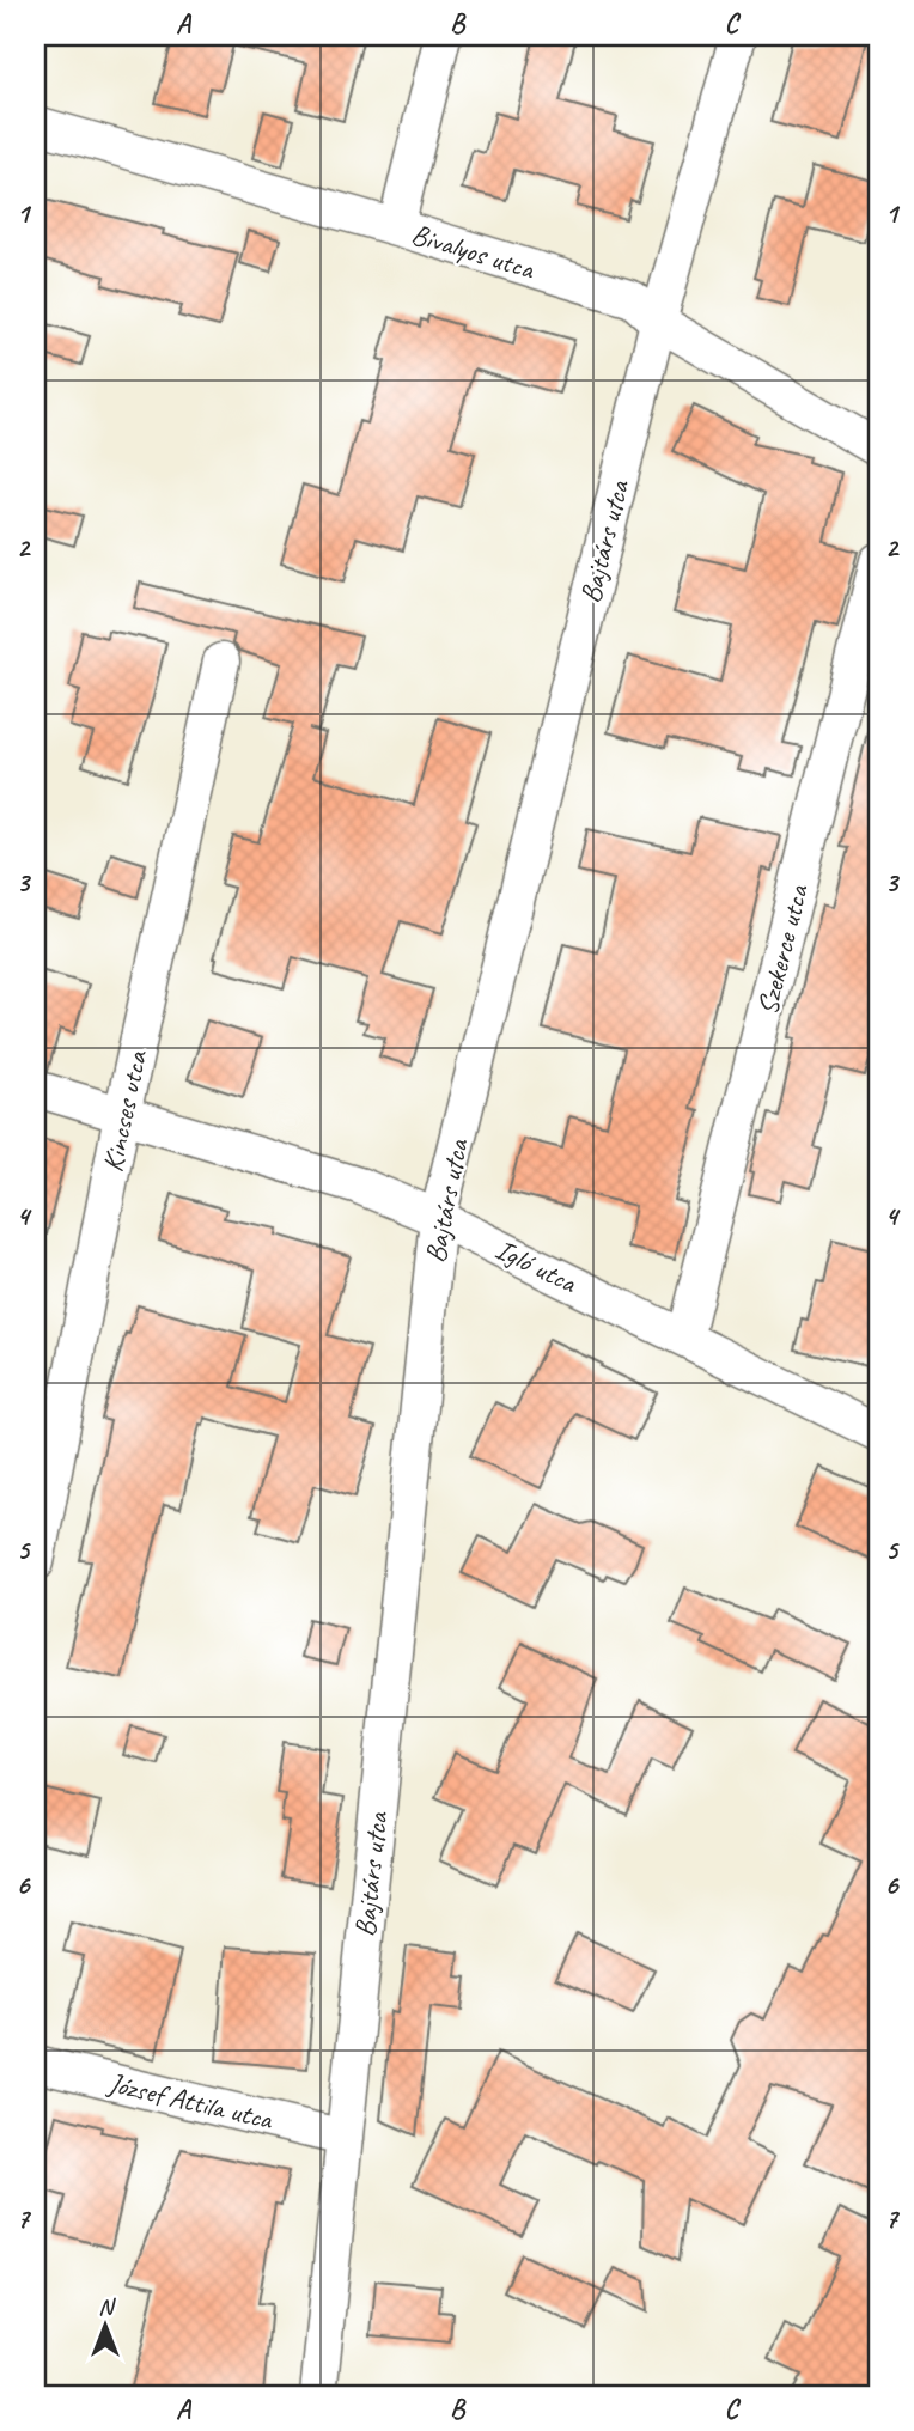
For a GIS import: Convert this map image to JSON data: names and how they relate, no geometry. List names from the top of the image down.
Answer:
{
  "streets": {
    "street": [
      "Bivalyos utca",
      "Bajtárs utca",
      "Szekerce utca",
      "Kincses utca",
      "Igló utca",
      "József Attila utca"
    ]
  },
  "crossings": [
    ["Bivalyos utca", "Bajtárs utca"],
    ["Bajtárs utca", "Igló utca"],
    ["Bajtárs utca", "József Attila utca"],
    ["Szekerce utca", "Igló utca"],
    ["Kincses utca", "Igló utca"]
  ],
  "north": "top",
  "grid": {
    "columns": ["A", "B", "C"],
    "rows": [
      "1",
      "2",
      "3",
      "4",
      "5",
      "6",
      "7"
    ]
  }
}
